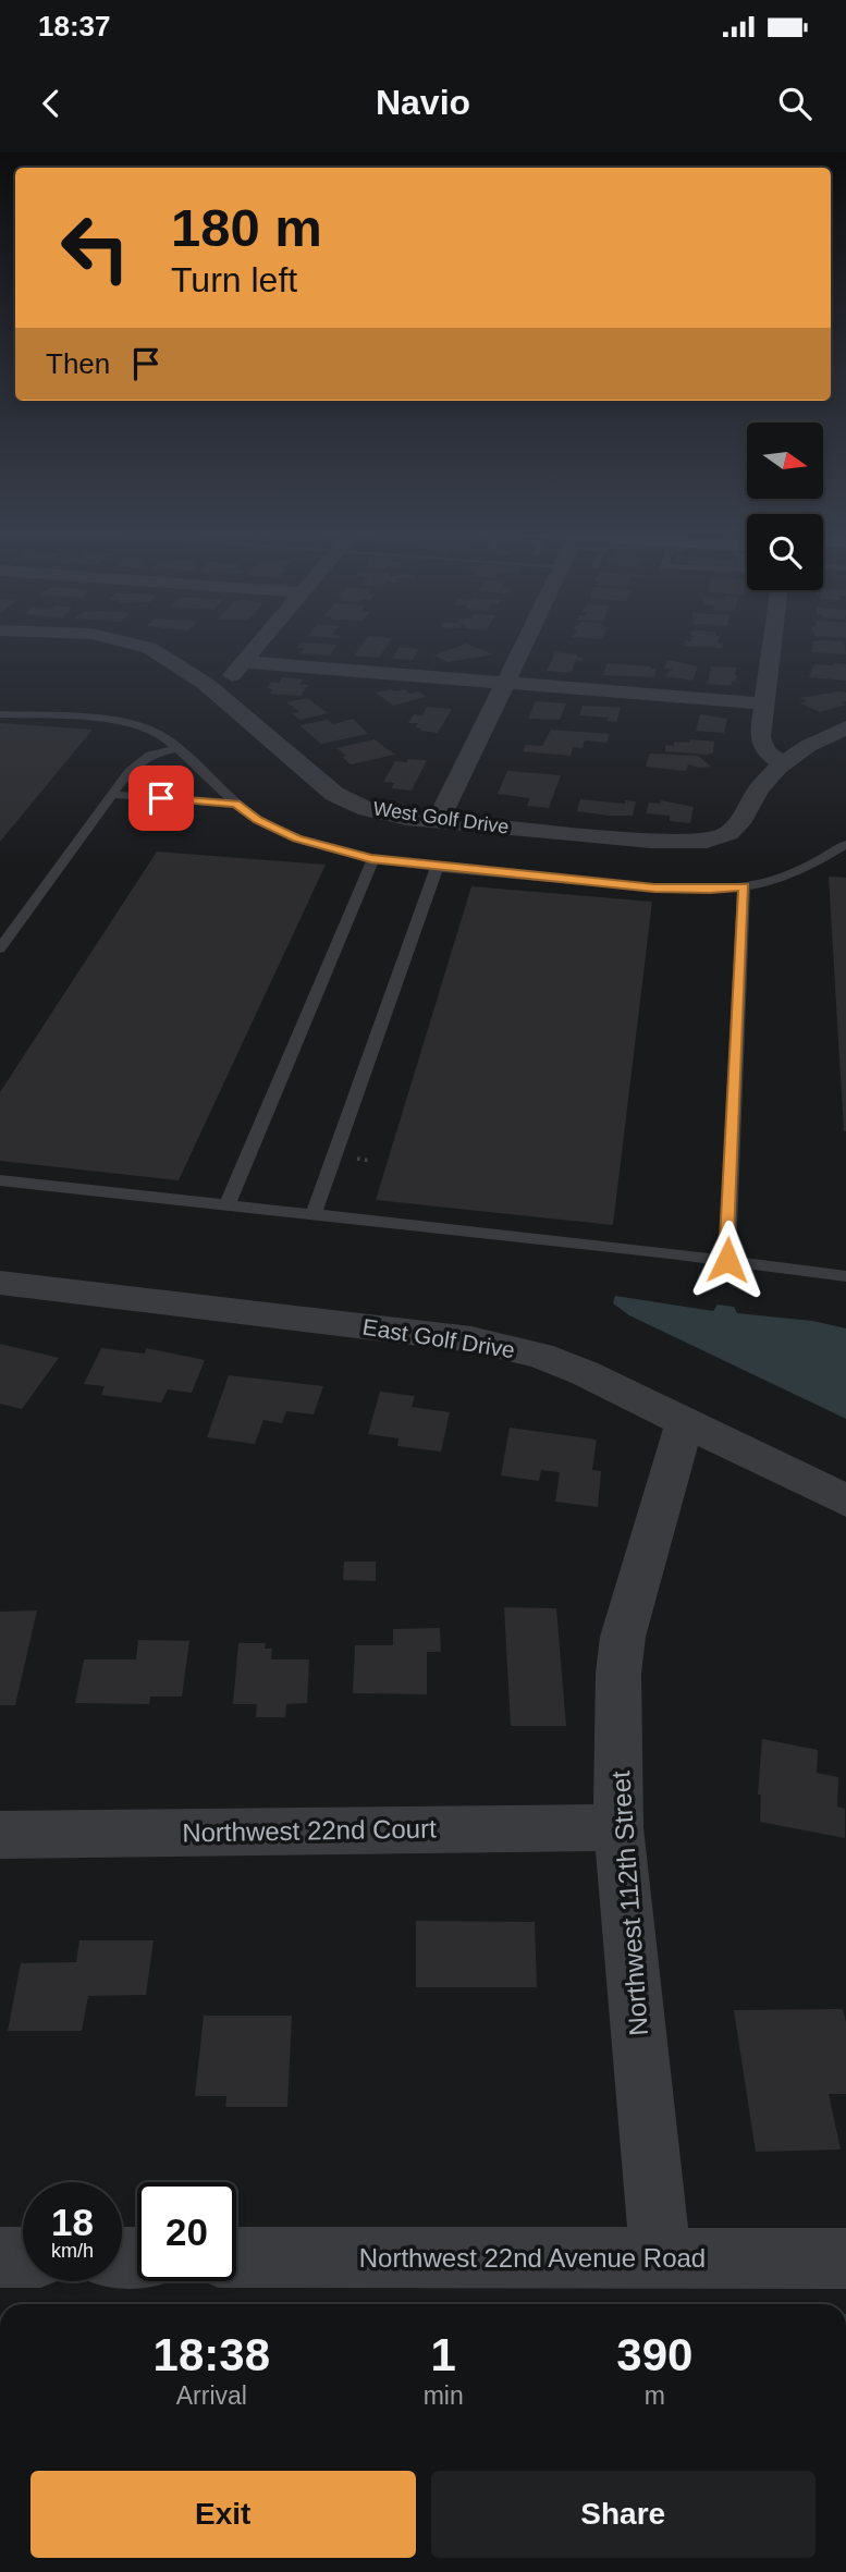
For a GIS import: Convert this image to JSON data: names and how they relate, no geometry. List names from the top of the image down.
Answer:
{
  "streets": {
    "street": [
      "West Golf Drive",
      "East Golf Drive",
      "Northwest 22nd Court",
      "Northwest 112th Street",
      "Northwest 22nd Avenue Road"
    ]
  },
  "crossings": [
    ["East Golf Drive", "Northwest 112th Street"],
    ["Northwest 22nd Court", "Northwest 112th Street"],
    ["Northwest 112th Street", "Northwest 22nd Avenue Road"]
  ],
  "north": "right",
  "page": {
    "status": "18:37",
    "header": "Navio",
    "turn": ["180 m", "Turn left"],
    "then": "Then",
    "speed": "18 km/h",
    "limit": "20",
    "eta": [
      "18:38",
      "Arrival",
      "1",
      "min",
      "390",
      "m"
    ],
    "buttons": ["Exit", "Share"]
  }
}
